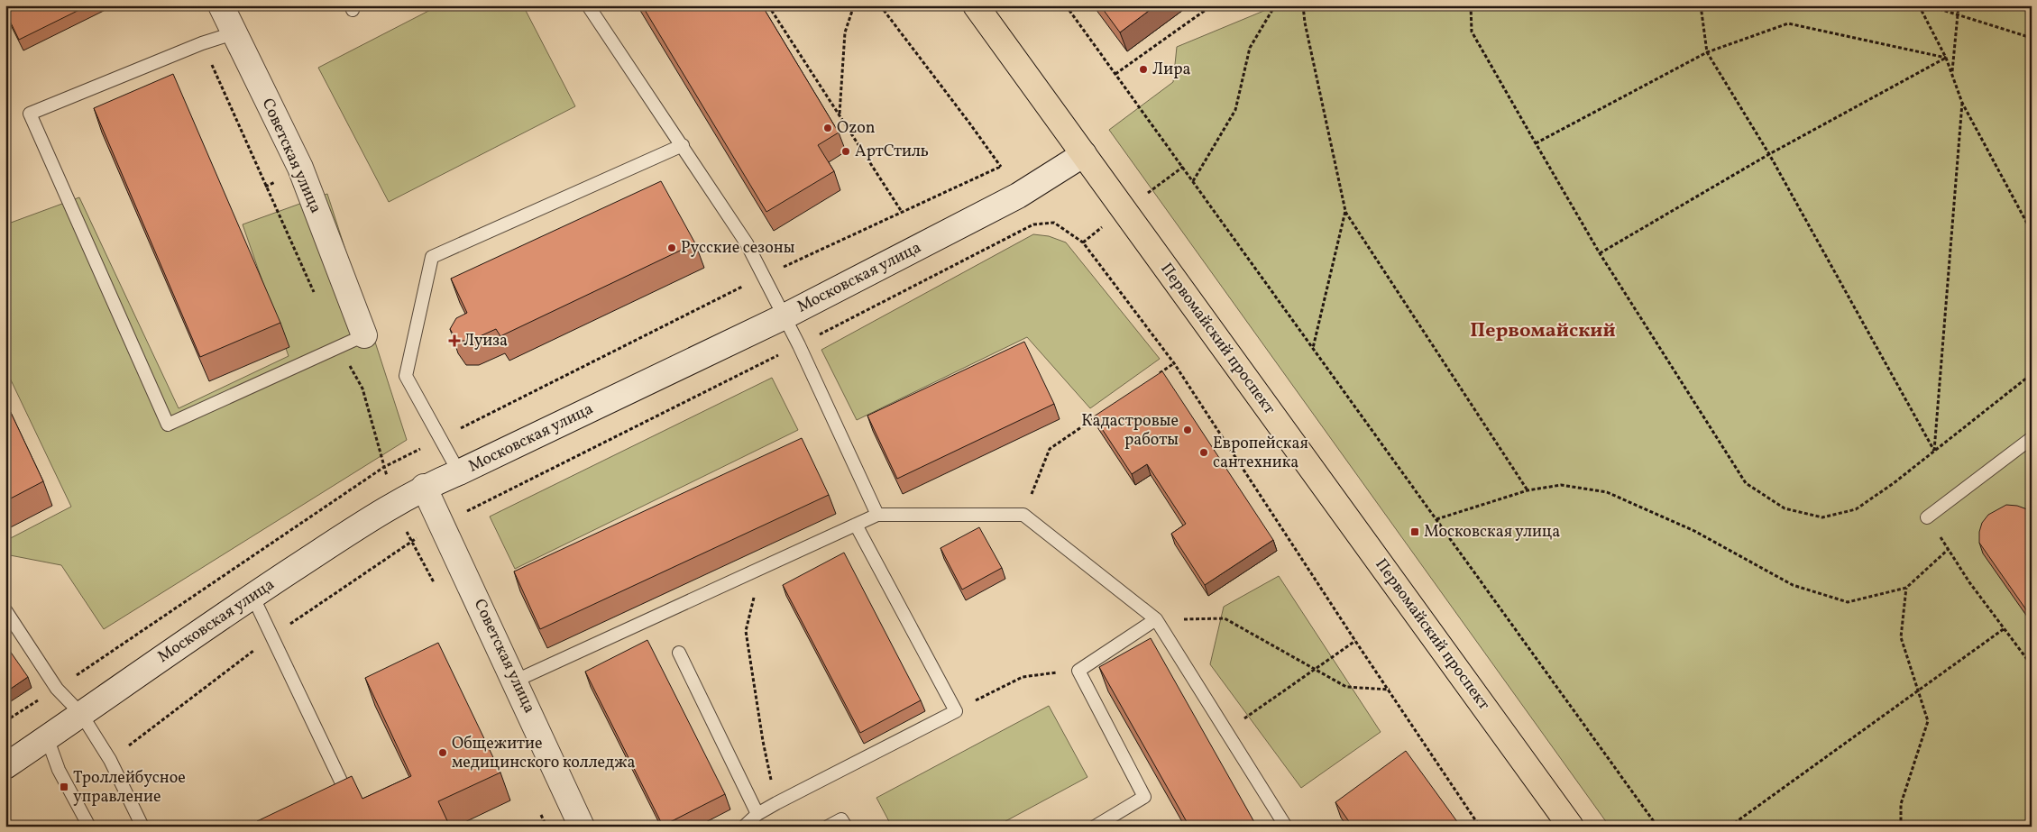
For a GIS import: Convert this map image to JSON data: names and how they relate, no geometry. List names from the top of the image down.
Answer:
{
  "streets": {
    "main road": ["Первомайский проспект"],
    "street": ["Советская улица", "Московская улица"]
  },
  "crossings": [
    ["Советская улица", "Московская улица"],
    ["Московская улица", "Первомайский проспект"]
  ],
  "districts": ["Первомайский"],
  "places": {
    "other": [
      "Лира",
      "Ozon",
      "АртСтиль",
      "Русские сезоны",
      "Кадастровые работы",
      "Европейская сантехника",
      "Общежитие медицинского колледжа"
    ],
    "health": ["Луиза"],
    "transit": ["Московская улица", "Троллейбусное управление"]
  }
}
